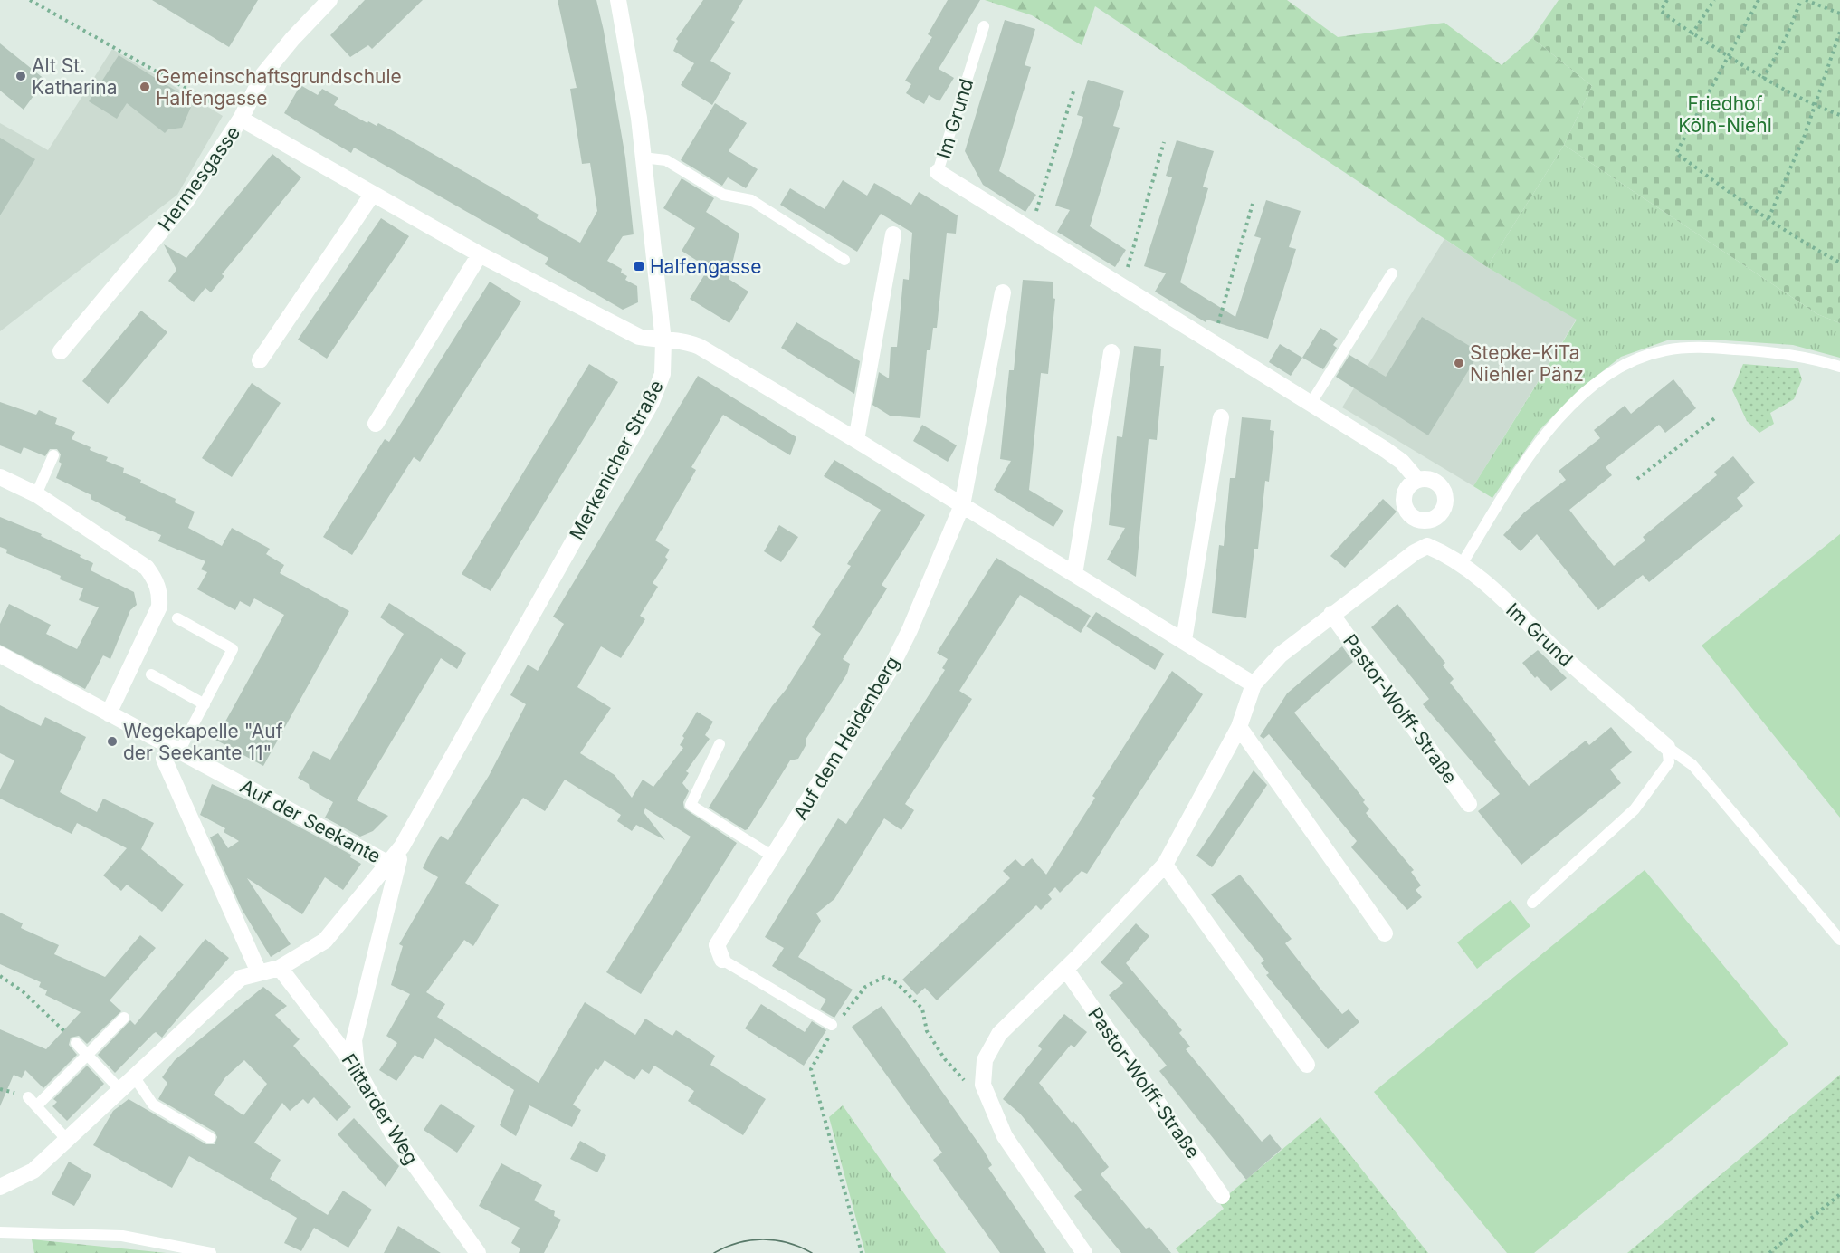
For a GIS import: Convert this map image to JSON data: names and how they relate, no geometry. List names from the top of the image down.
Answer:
{
  "streets": {
    "street": [
      "Im Grund",
      "Hermesgasse",
      "Merkenicher Straße",
      "Pastor-Wolff-Straße",
      "Auf dem Heidenberg",
      "Auf der Seekante",
      "Flittarder Weg"
    ]
  },
  "crossings": [
    ["Im Grund", "Pastor-Wolff-Straße"],
    ["Merkenicher Straße", "Auf der Seekante"],
    ["Merkenicher Straße", "Flittarder Weg"]
  ],
  "parks": ["Friedhof Köln-Niehl"],
  "places": {
    "other": [
      "Alt St. Katharina",
      "Gemeinschaftsgrundschule Halfengasse",
      "Stepke-KiTa Niehler Pänz",
      "Wegekapelle \"Auf der Seekante 11\""
    ],
    "transit": ["Halfengasse"]
  }
}
